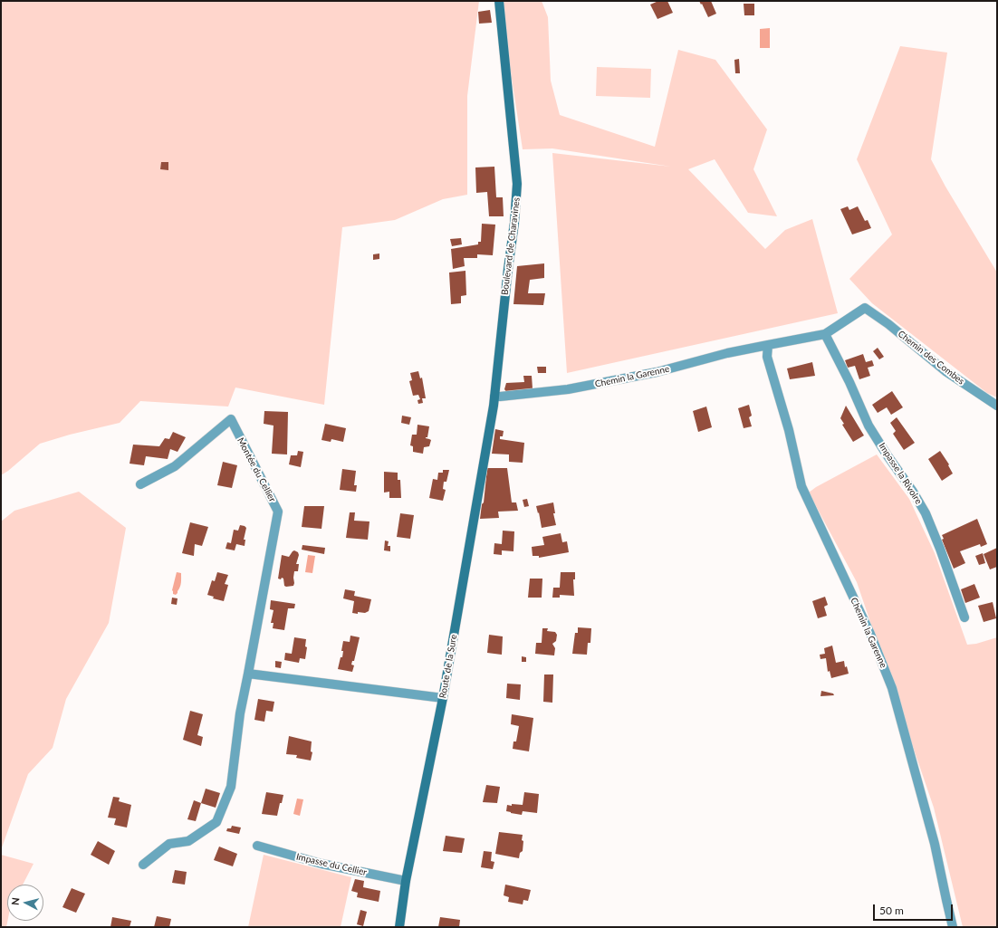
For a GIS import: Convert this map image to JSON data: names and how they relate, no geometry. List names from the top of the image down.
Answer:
{
  "streets": {
    "main road": ["Boulevard de Charavines", "Route de la Sure"],
    "street": [
      "Chemin des Combes",
      "Chemin la Garenne",
      "Montée du Cellier",
      "Impasse la Rivoire",
      "Impasse du Cellier"
    ]
  },
  "crossings": [
    ["Boulevard de Charavines", "Chemin la Garenne"],
    ["Boulevard de Charavines", "Route de la Sure"],
    ["Chemin des Combes", "Chemin la Garenne"],
    ["Chemin la Garenne", "Impasse la Rivoire"],
    ["Chemin la Garenne", "Route de la Sure"],
    ["Route de la Sure", "Impasse du Cellier"]
  ],
  "scale_bar": "50 m",
  "north": "left"
}
